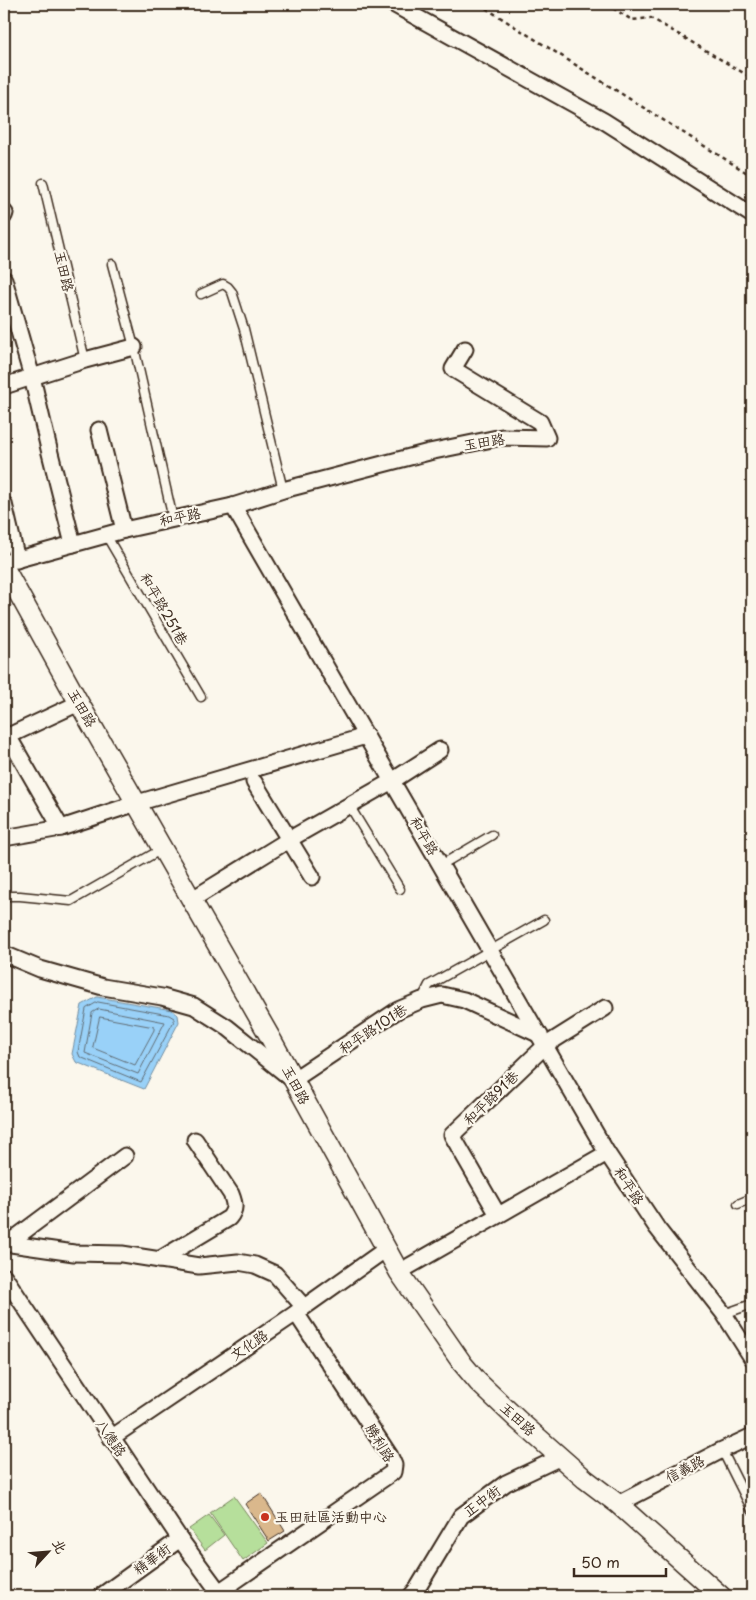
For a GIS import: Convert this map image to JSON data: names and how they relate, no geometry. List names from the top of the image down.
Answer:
{
  "streets": {
    "street": [
      "玉田路",
      "和平路",
      "和平路101巷",
      "和平路91巷",
      "文化路",
      "八德路",
      "勝利路",
      "信義路",
      "正中街",
      "精華街"
    ],
    "lane": ["和平路251巷"]
  },
  "crossings": [
    ["玉田路", "和平路"],
    ["玉田路", "和平路101巷"],
    ["玉田路", "文化路"],
    ["玉田路", "信義路"],
    ["玉田路", "正中街"],
    ["和平路", "和平路251巷"],
    ["和平路", "和平路101巷"],
    ["和平路", "和平路91巷"],
    ["和平路101巷", "和平路91巷"],
    ["文化路", "八德路"],
    ["文化路", "勝利路"],
    ["八德路", "勝利路"],
    ["八德路", "精華街"]
  ],
  "places": ["玉田社區活動中心"],
  "scale_bar": "50 m",
  "north": "top right"
}
